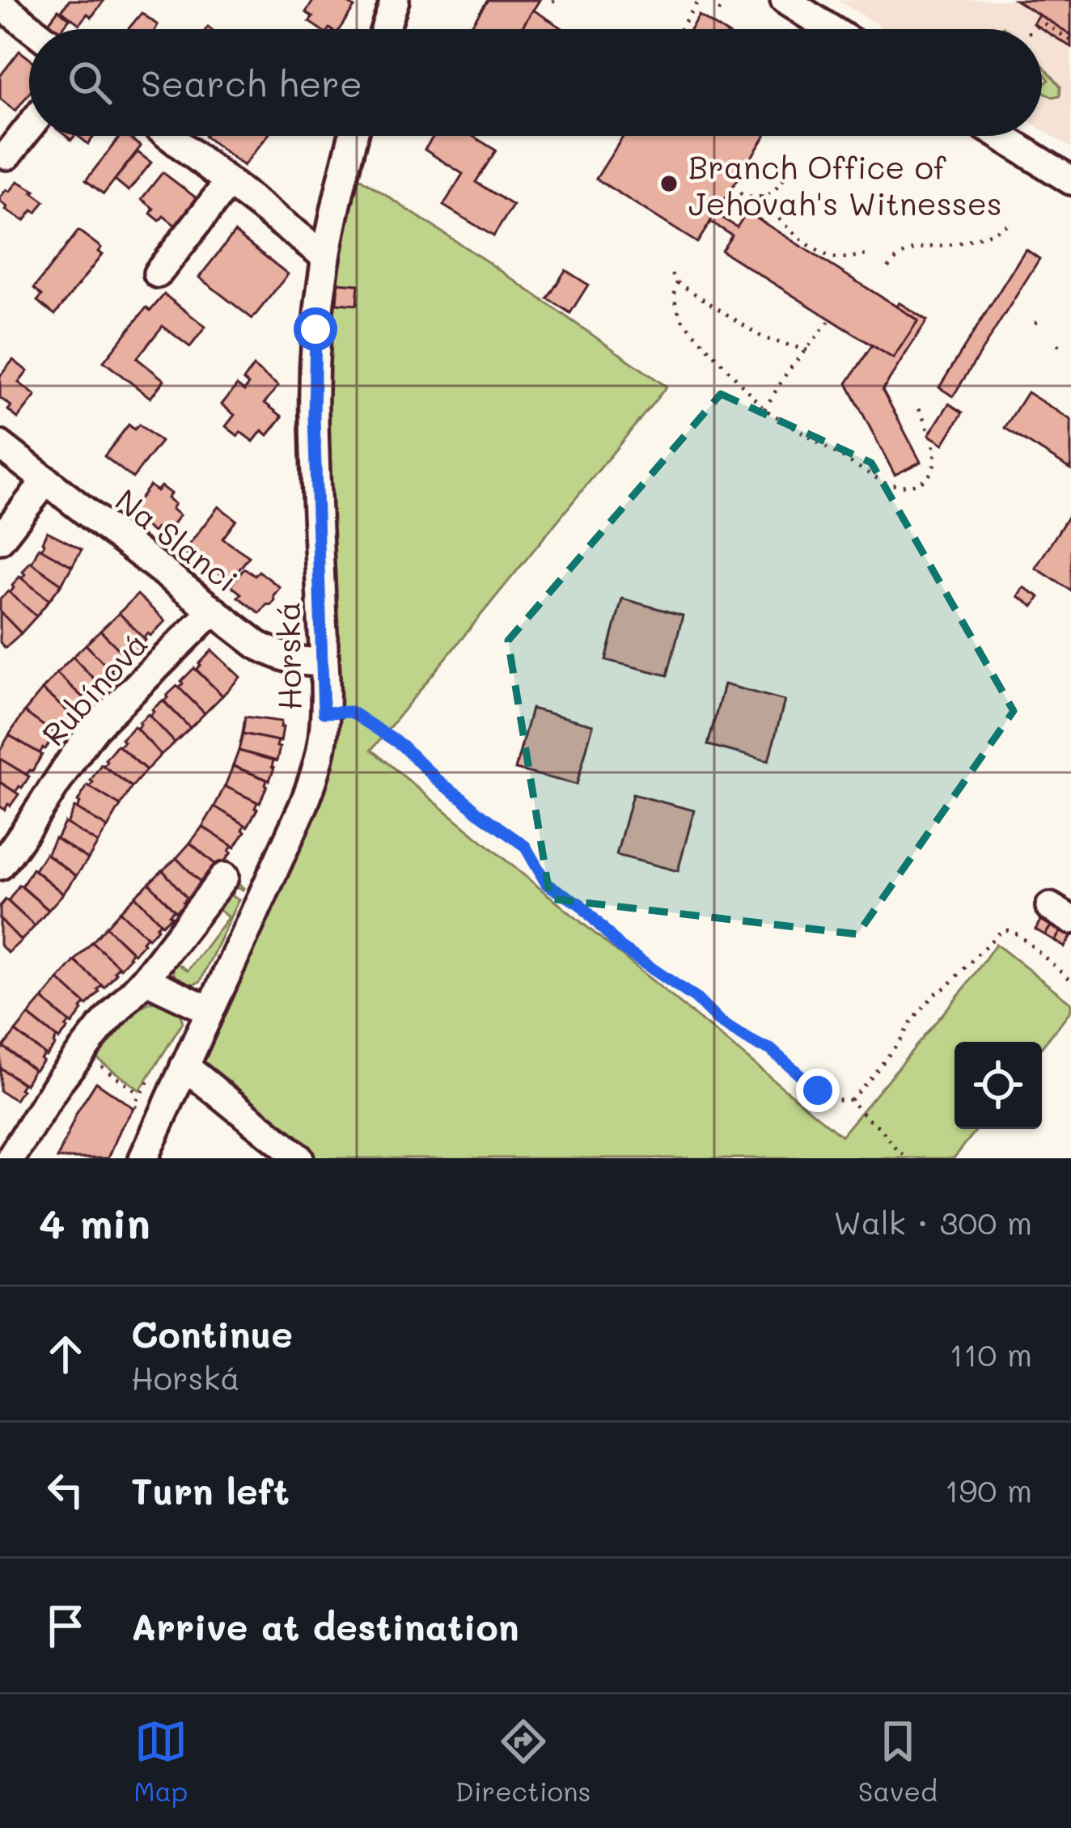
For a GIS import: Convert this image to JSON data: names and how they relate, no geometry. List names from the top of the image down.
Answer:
{
  "streets": {
    "street": ["Na Slanci", "Horská", "Rubínová"]
  },
  "crossings": [
    ["Na Slanci", "Horská"],
    ["Na Slanci", "Rubínová"]
  ],
  "places": ["Branch Office of Jehovah's Witnesses"],
  "page": {
    "search": "Search here",
    "heading": ["4 min", "Walk · 300 m"],
    "list": [
      ["Continue", "Horská", "110 m"],
      ["Turn left", "190 m"],
      "Arrive at destination"
    ],
    "nav": ["Map", "Directions", "Saved"]
  }
}
